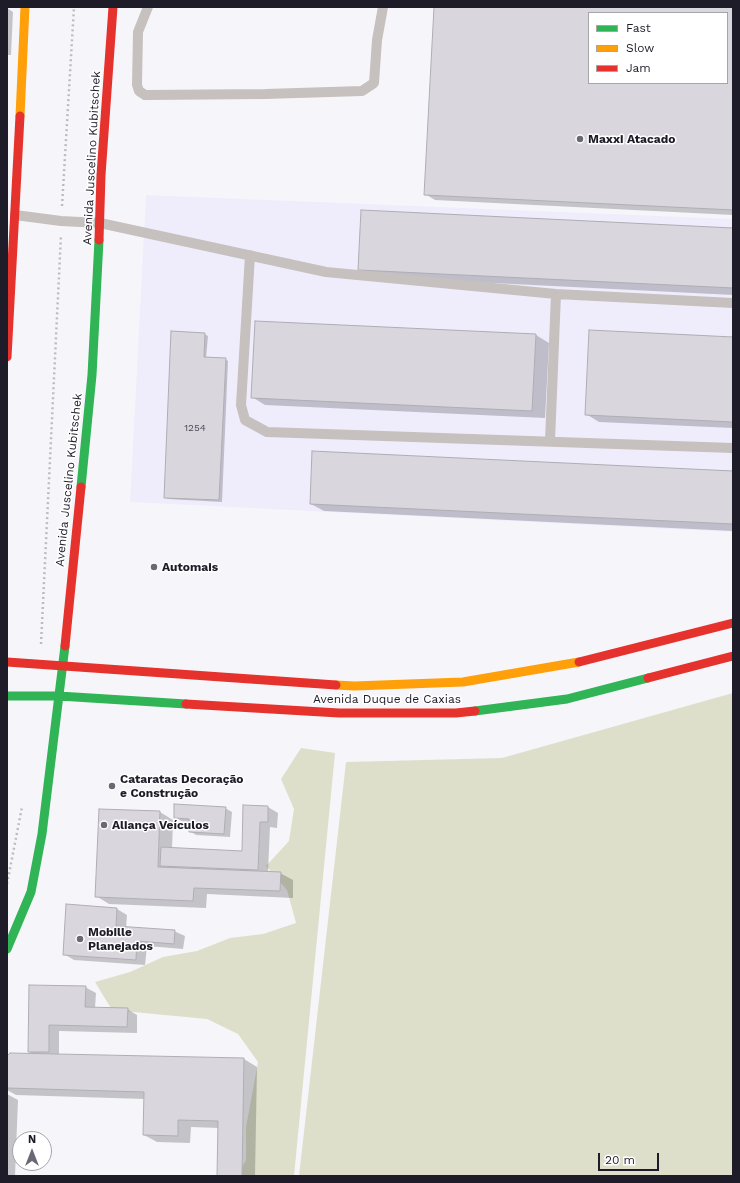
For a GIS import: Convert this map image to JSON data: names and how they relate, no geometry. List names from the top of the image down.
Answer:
{
  "streets": {
    "main road": ["Avenida Juscelino Kubitschek", "Avenida Duque de Caxias"]
  },
  "crossings": [
    ["Avenida Juscelino Kubitschek", "Avenida Duque de Caxias"]
  ],
  "places": [
    "Maxxi Atacado",
    "Automais",
    "Cataratas Decoração e Construção",
    "Aliança Veículos",
    "Mobille Planejados"
  ],
  "house_numbers": ["1254"],
  "legend": ["Fast", "Slow", "Jam"],
  "scale_bar": "20 m",
  "north": "top"
}
